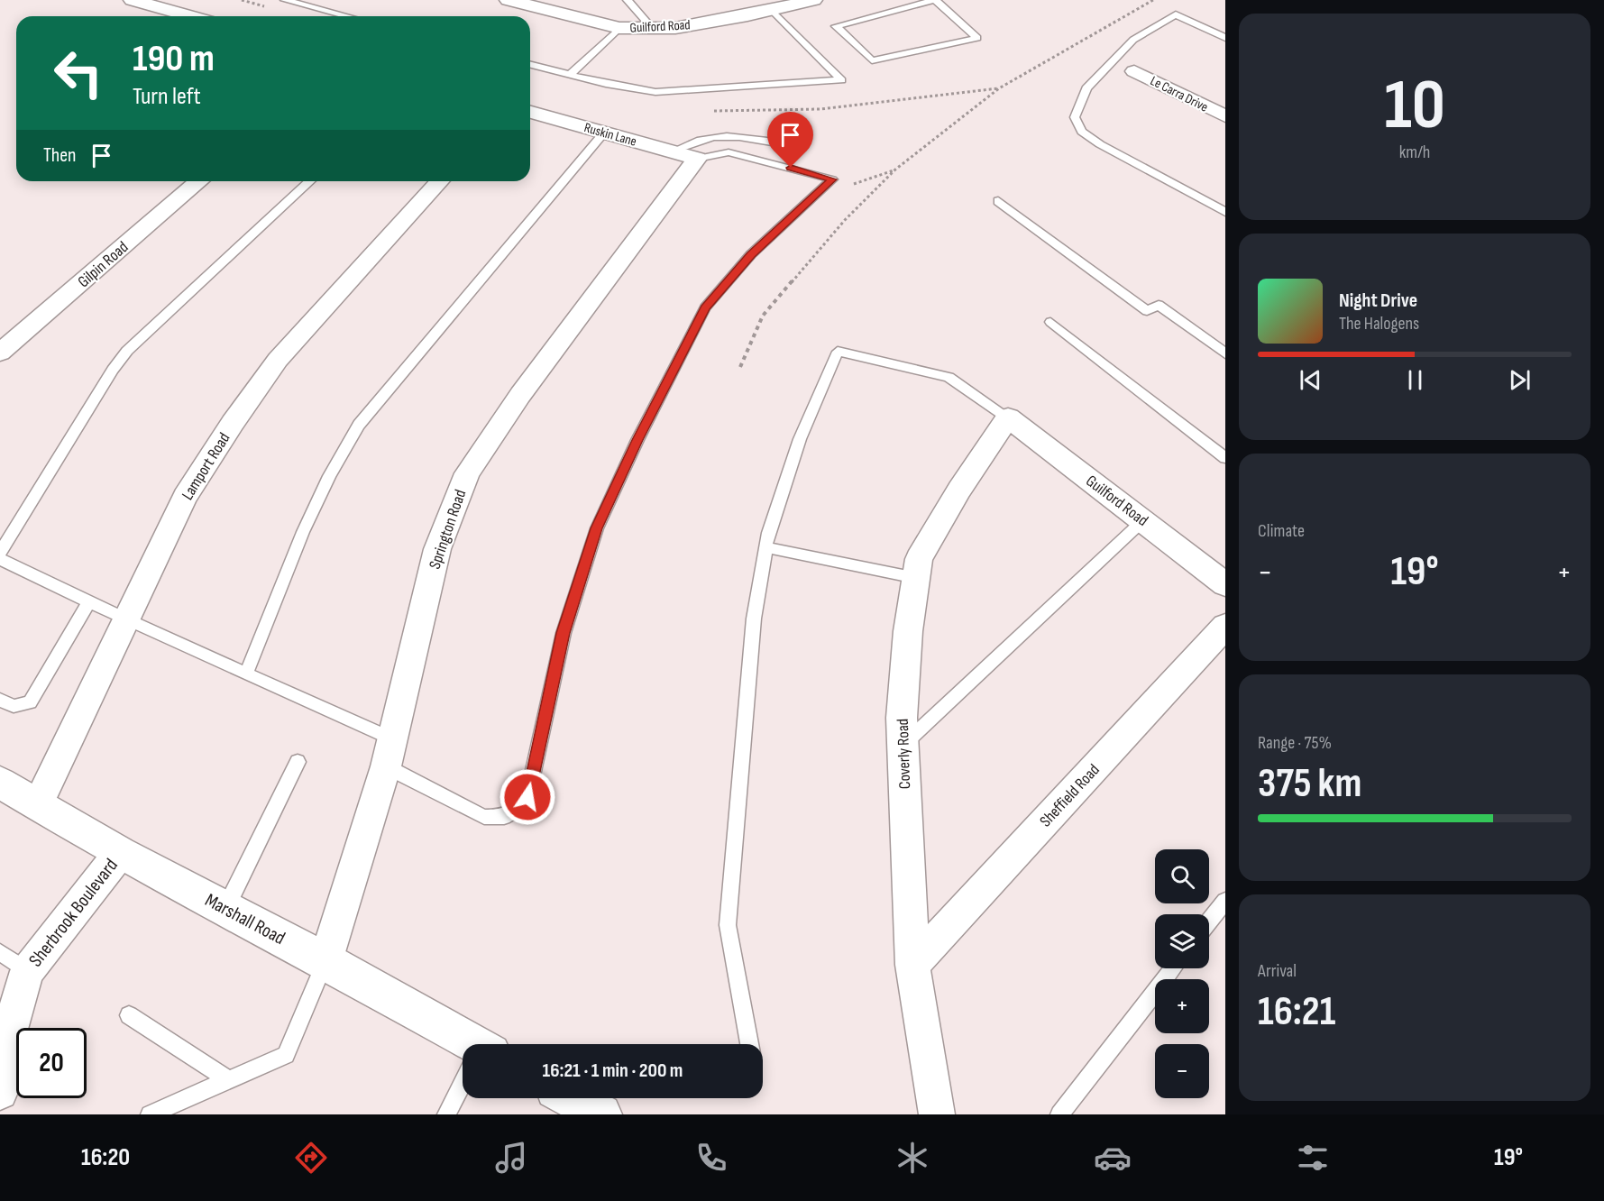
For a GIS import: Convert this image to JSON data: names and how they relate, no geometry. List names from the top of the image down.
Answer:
{
  "streets": {
    "main road": ["Marshall Road"],
    "street": [
      "Guilford Road",
      "Le Carra Drive",
      "Ruskin Lane",
      "Gilpin Road",
      "Lamport Road",
      "Springton Road",
      "Coverly Road",
      "Sheffield Road",
      "Sherbrook Boulevard"
    ]
  },
  "crossings": [
    ["Guilford Road", "Coverly Road"],
    ["Ruskin Lane", "Springton Road"],
    ["Lamport Road", "Marshall Road"],
    ["Springton Road", "Marshall Road"],
    ["Coverly Road", "Sheffield Road"],
    ["Sherbrook Boulevard", "Marshall Road"]
  ],
  "page": {
    "tile": [
      ["10", "km/h"],
      "Climate",
      ["Range · 75%", "375 km"],
      ["Arrival", "16:21"]
    ],
    "turn": ["190 m", "Turn left"],
    "then": "Then",
    "song": ["Night Drive", "The Halogens"],
    "heat": ["−", "19°", "+"],
    "map_buttons": ["+", "−"],
    "limit": "20",
    "trip": "16:21 · 1 min · 200 m",
    "tabs": ["16:20", "19°"]
  }
}
